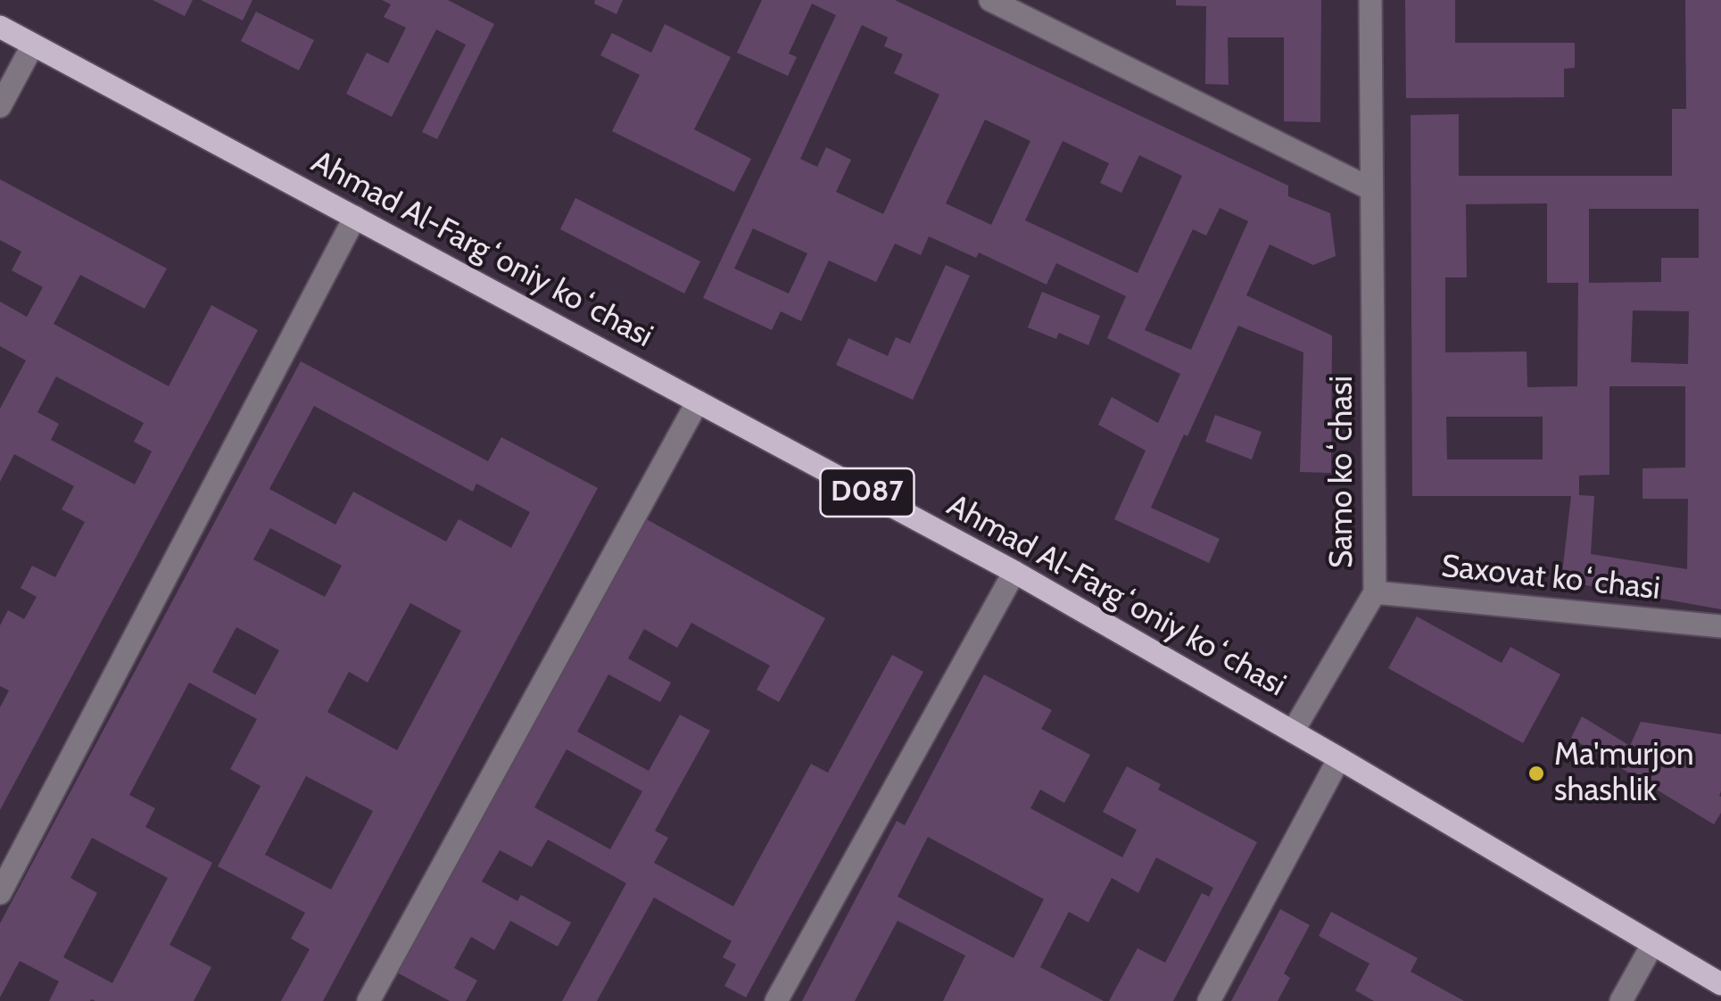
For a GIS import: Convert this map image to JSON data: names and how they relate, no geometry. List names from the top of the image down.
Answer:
{
  "streets": {
    "main road": ["Ahmad Al-Fargʻoniy koʻchasi", "D087"],
    "street": ["Samo koʻchasi", "Saxovat koʻchasi"]
  },
  "crossings": [
    ["Ahmad Al-Fargʻoniy koʻchasi", "Samo koʻchasi"],
    ["Samo koʻchasi", "Saxovat koʻchasi"]
  ],
  "places": ["Ma'murjon shashlik"]
}
